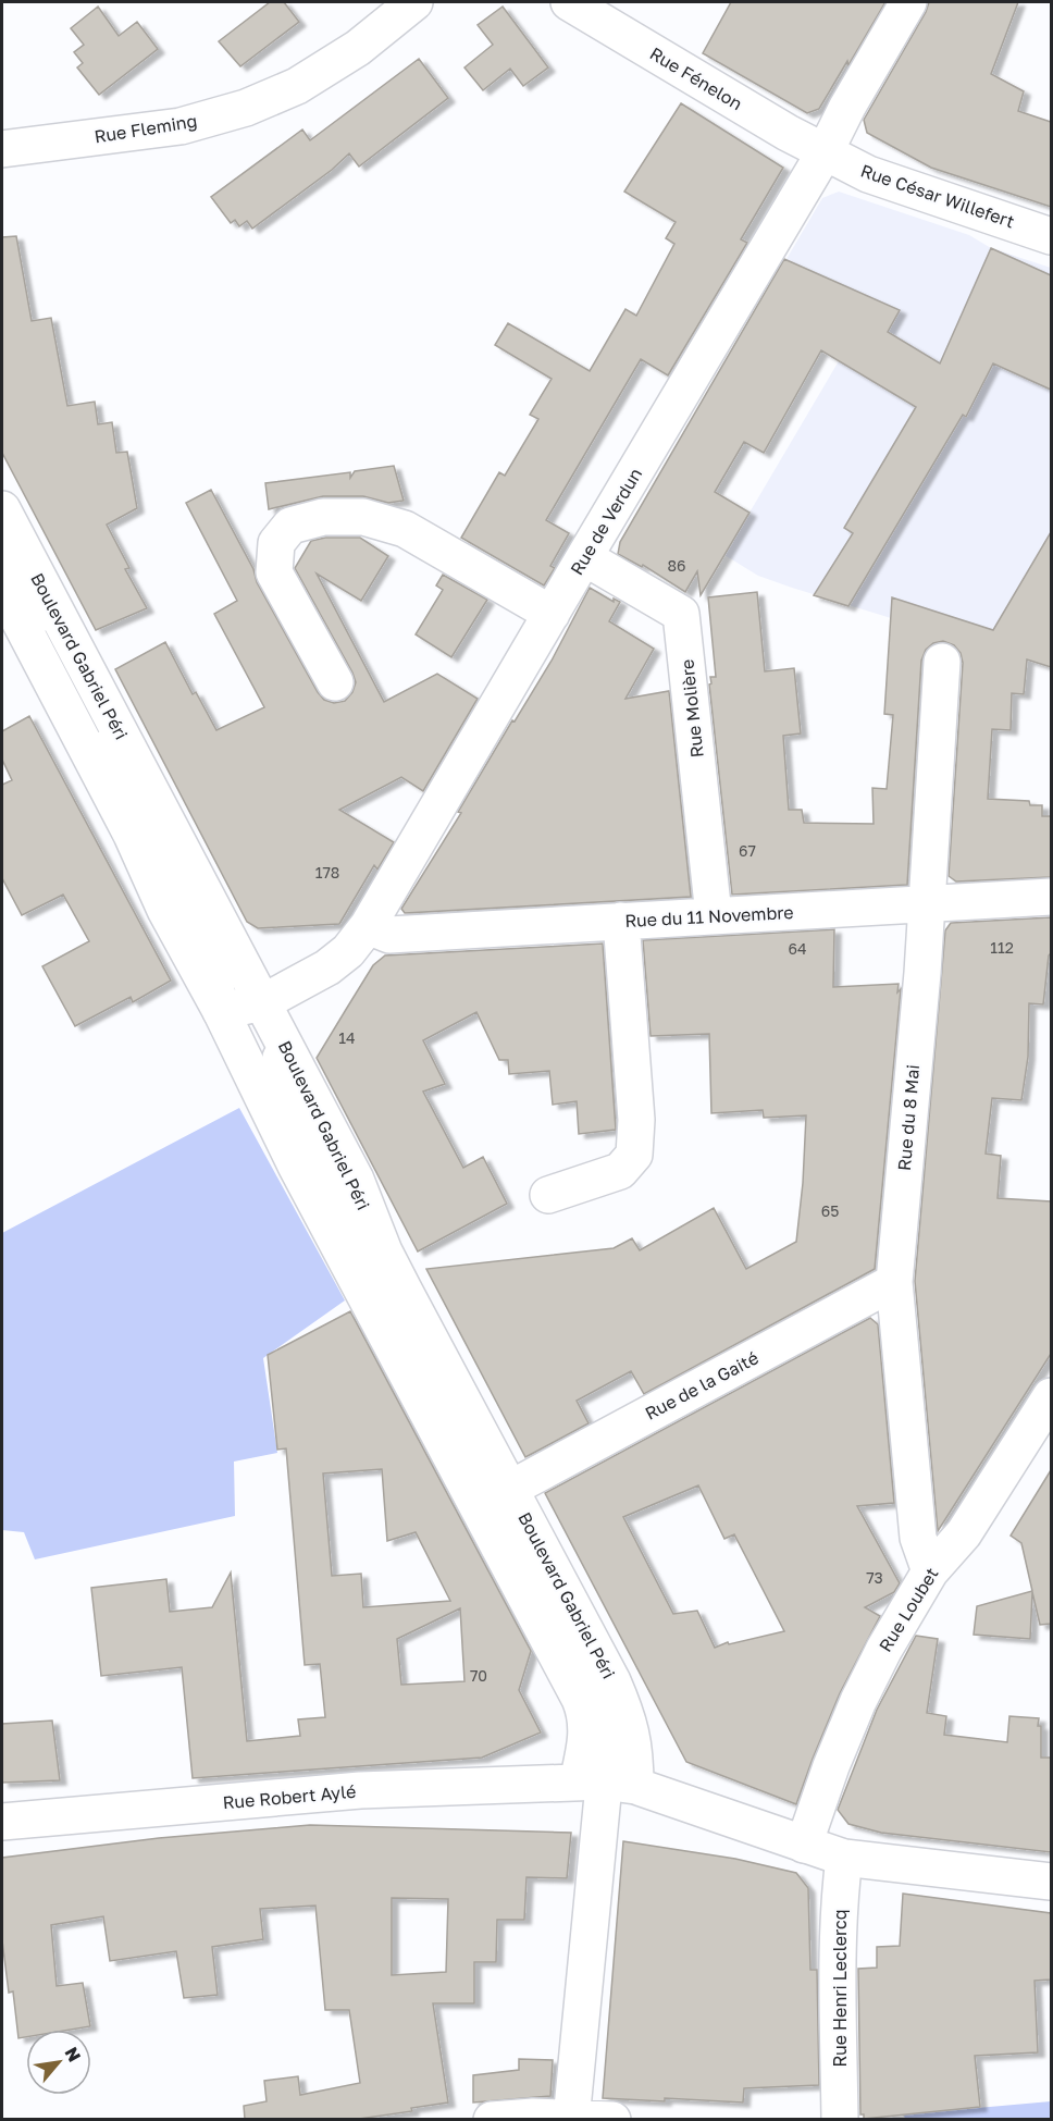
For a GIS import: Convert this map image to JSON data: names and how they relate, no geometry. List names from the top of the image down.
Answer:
{
  "streets": {
    "street": [
      "Rue Fénelon",
      "Rue Fleming",
      "Rue César Willefert",
      "Rue de Verdun",
      "Boulevard Gabriel Péri",
      "Rue Molière",
      "Rue du 11 Novembre",
      "Rue du 8 Mai",
      "Rue de la Gaité",
      "Rue Loubet",
      "Rue Robert Aylé",
      "Rue Henri Leclercq"
    ]
  },
  "crossings": [
    ["Rue Fénelon", "Rue César Willefert"],
    ["Rue Fénelon", "Rue de Verdun"],
    ["Rue César Willefert", "Rue de Verdun"],
    ["Rue de Verdun", "Boulevard Gabriel Péri"],
    ["Rue de Verdun", "Rue Molière"],
    ["Rue de Verdun", "Rue du 11 Novembre"],
    ["Boulevard Gabriel Péri", "Rue de la Gaité"],
    ["Boulevard Gabriel Péri", "Rue Robert Aylé"],
    ["Rue Molière", "Rue du 11 Novembre"],
    ["Rue du 11 Novembre", "Rue du 8 Mai"],
    ["Rue du 8 Mai", "Rue de la Gaité"],
    ["Rue du 8 Mai", "Rue Loubet"]
  ],
  "house_numbers": [
    "86",
    "67",
    "178",
    "112",
    "64",
    "14",
    "65",
    "73",
    "70"
  ],
  "north": "top right"
}
